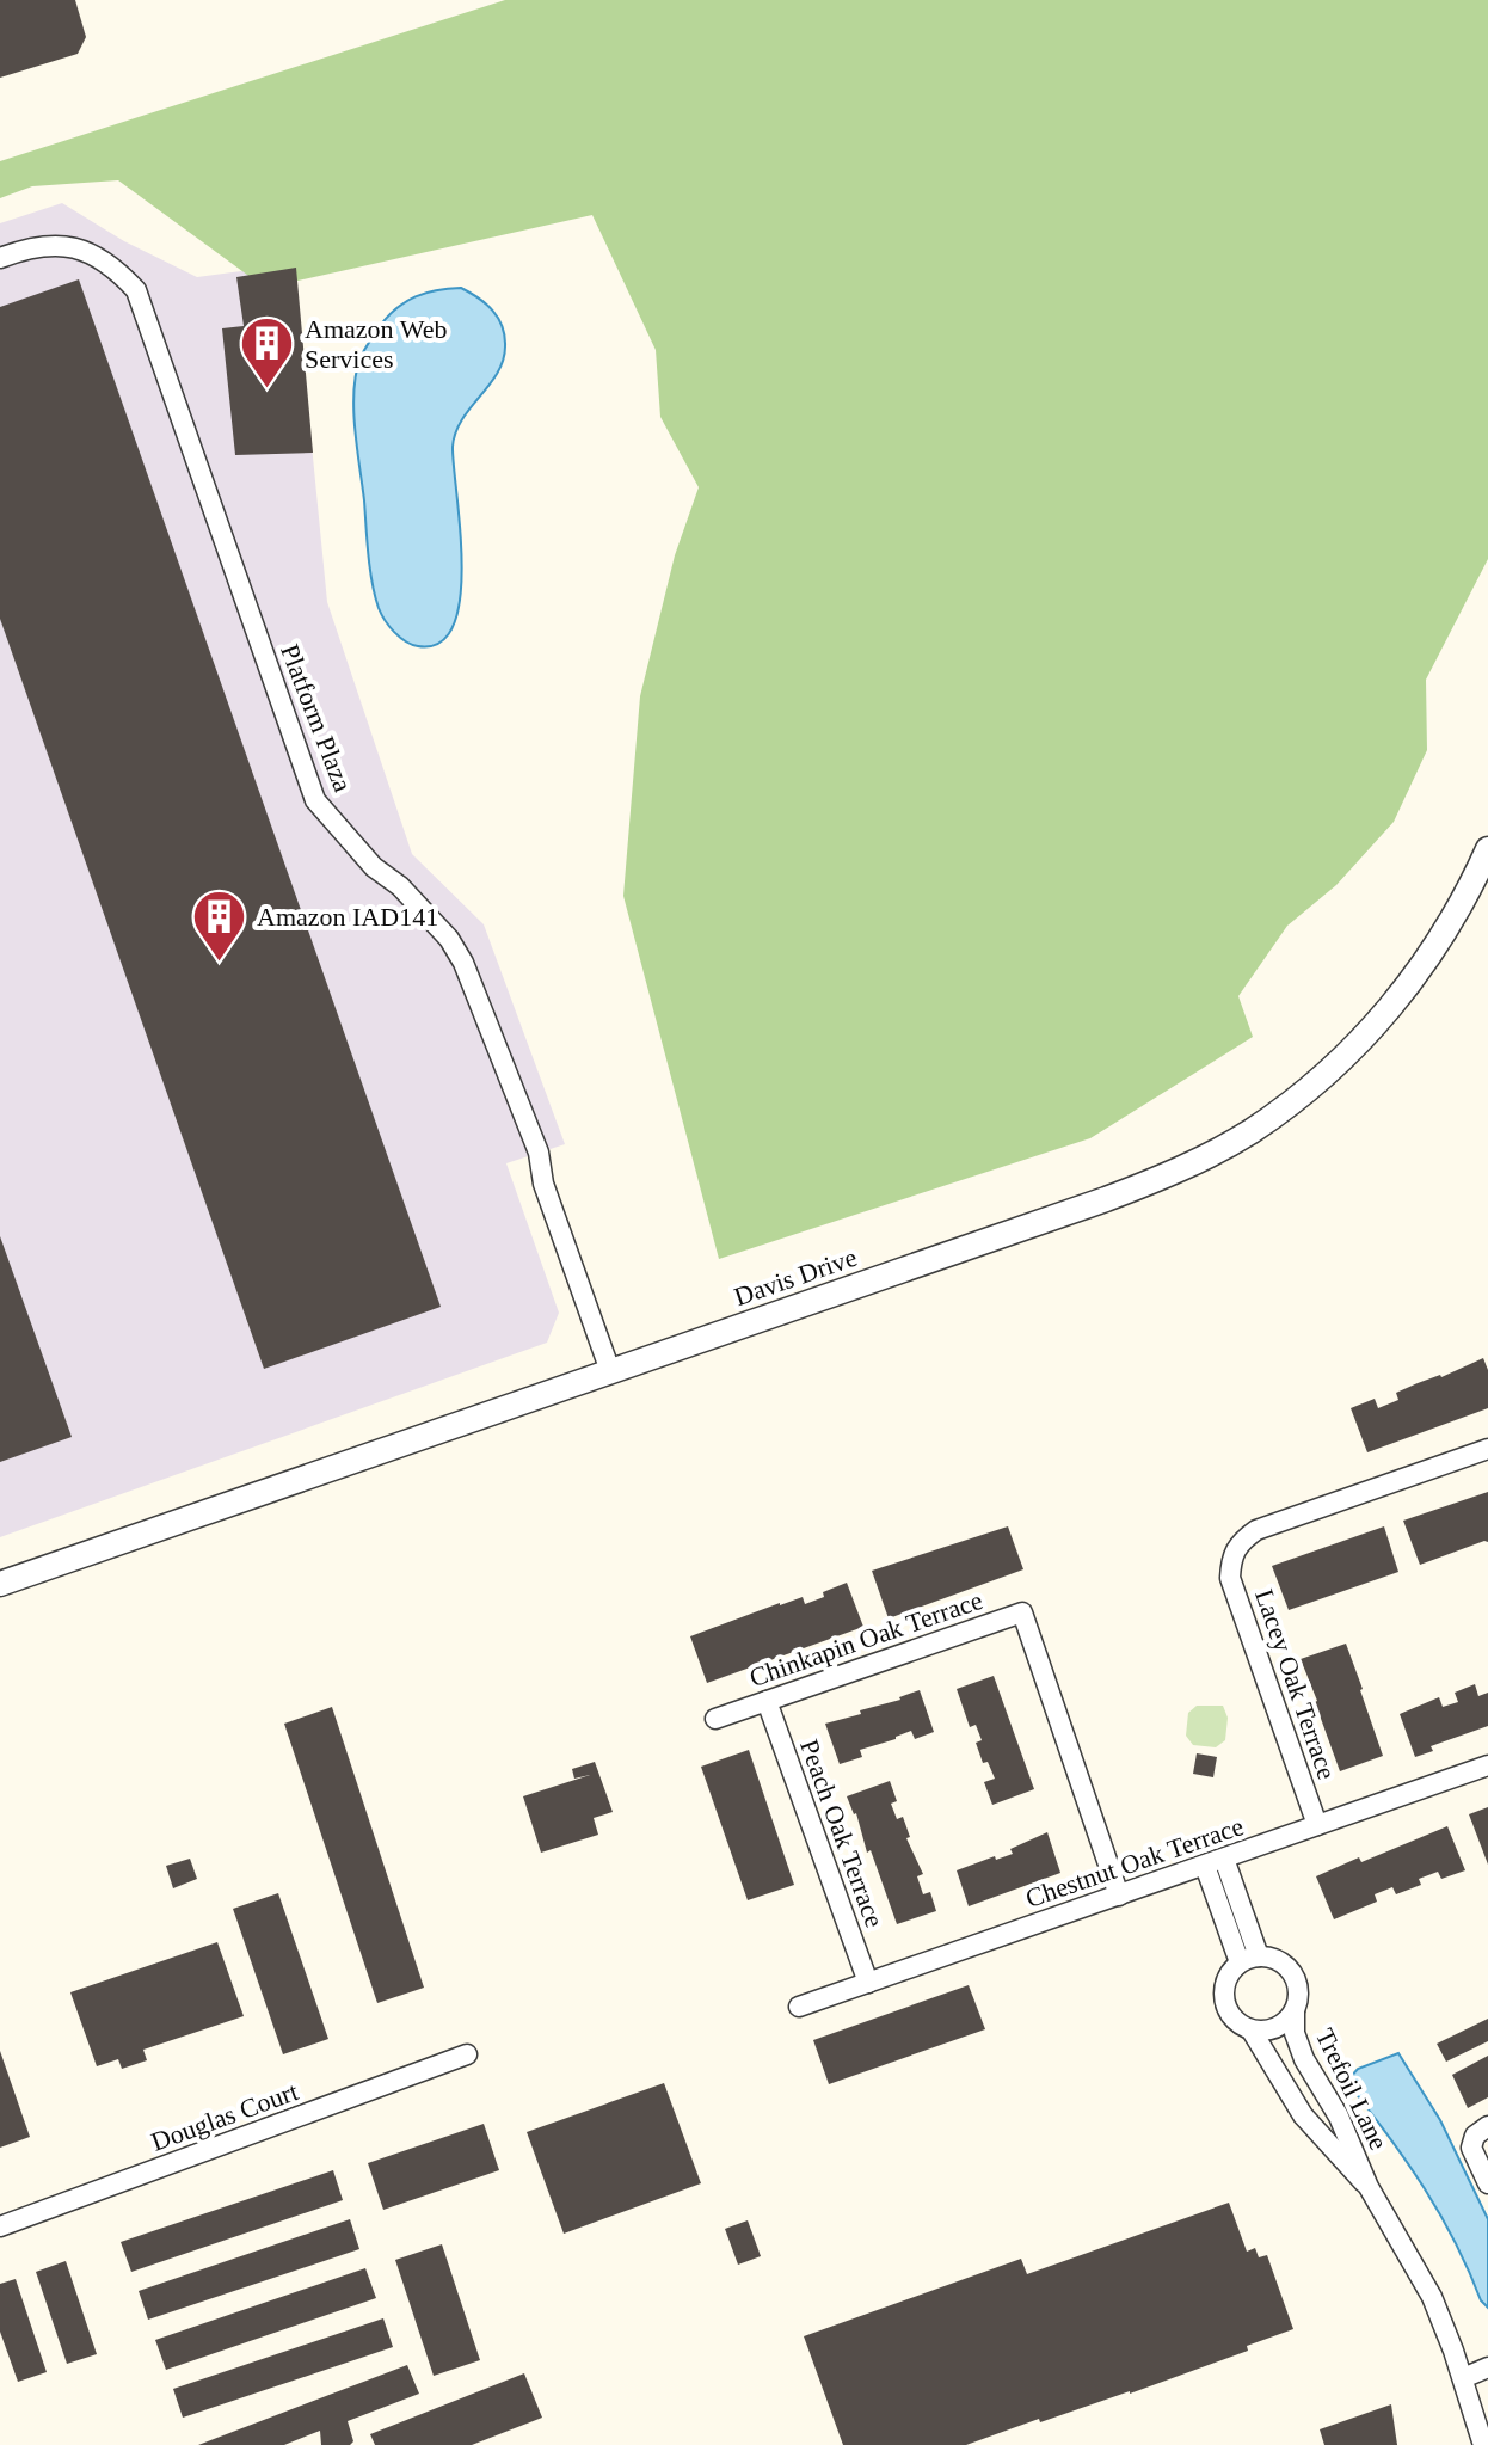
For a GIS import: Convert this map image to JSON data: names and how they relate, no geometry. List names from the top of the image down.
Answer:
{
  "streets": {
    "street": [
      "Platform Plaza",
      "Davis Drive",
      "Chinkapin Oak Terrace",
      "Lacey Oak Terrace",
      "Peach Oak Terrace",
      "Chestnut Oak Terrace",
      "Trefoil Lane",
      "Douglas Court"
    ]
  },
  "crossings": [
    ["Platform Plaza", "Davis Drive"],
    ["Chinkapin Oak Terrace", "Peach Oak Terrace"],
    ["Chinkapin Oak Terrace", "Chestnut Oak Terrace"],
    ["Lacey Oak Terrace", "Chestnut Oak Terrace"],
    ["Peach Oak Terrace", "Chestnut Oak Terrace"]
  ],
  "places": {
    "building": ["Amazon Web Services", "Amazon IAD141"]
  }
}
